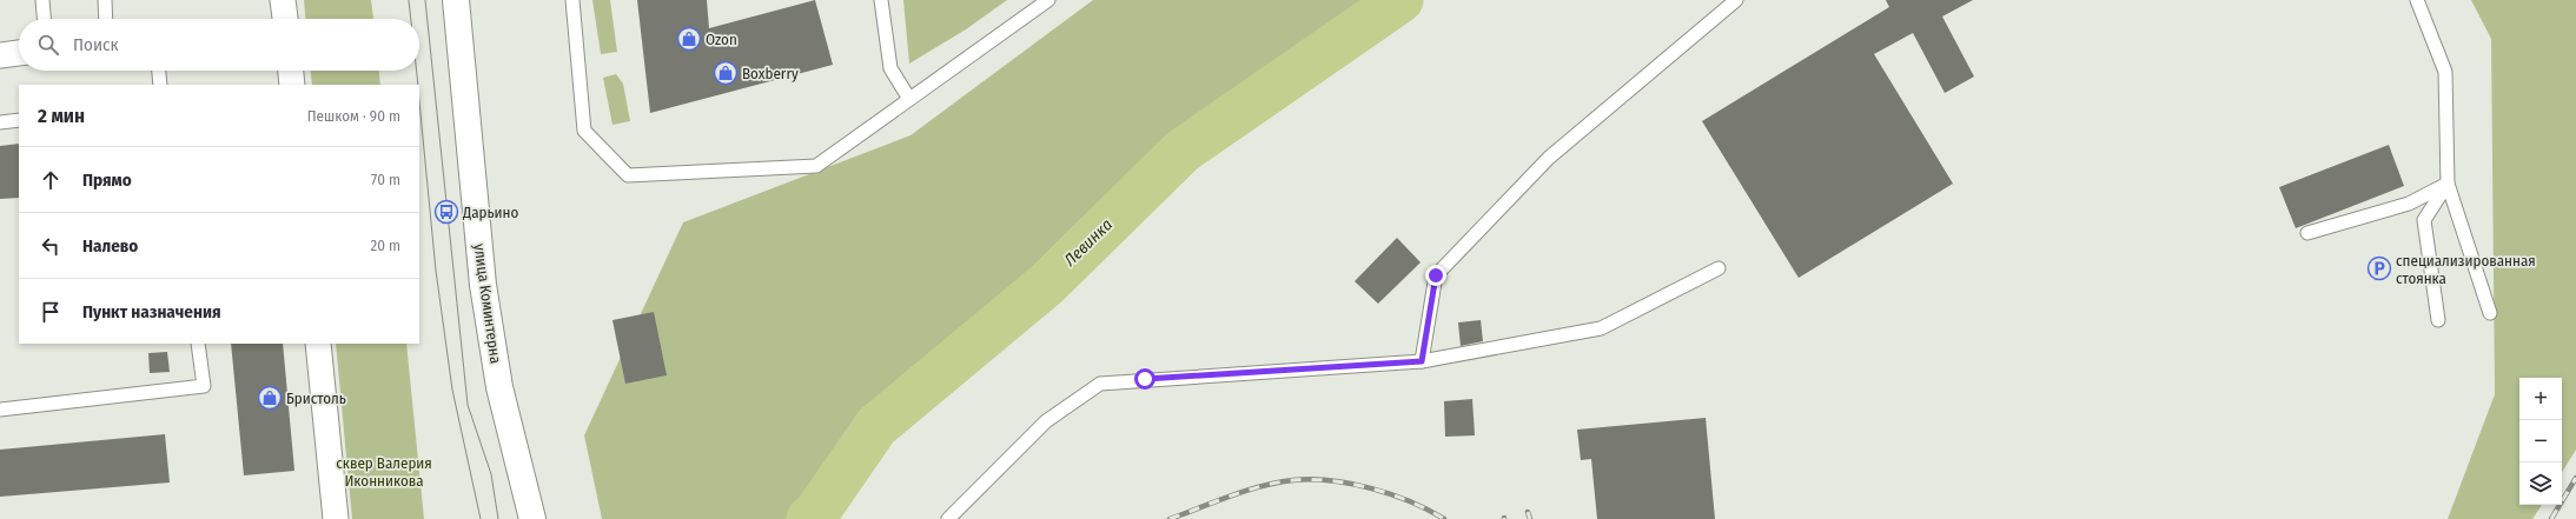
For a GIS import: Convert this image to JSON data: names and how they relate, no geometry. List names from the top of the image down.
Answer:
{
  "streets": {
    "main road": ["улица Коминтерна"]
  },
  "water": ["Левинка"],
  "parks": ["сквер Валерия Иконникова"],
  "places": {
    "shop": ["Ozon", "Boxberry", "Бристоль"],
    "bus stop": ["Дарьино"],
    "parking": ["специализированная стоянка"]
  },
  "page": {
    "search": "Поиск",
    "heading": ["2 мин", "Пешком · 90 m"],
    "list": [
      ["Прямо", "70 m"],
      ["Налево", "20 m"],
      "Пункт назначения"
    ],
    "map_buttons": ["+", "−"]
  }
}
